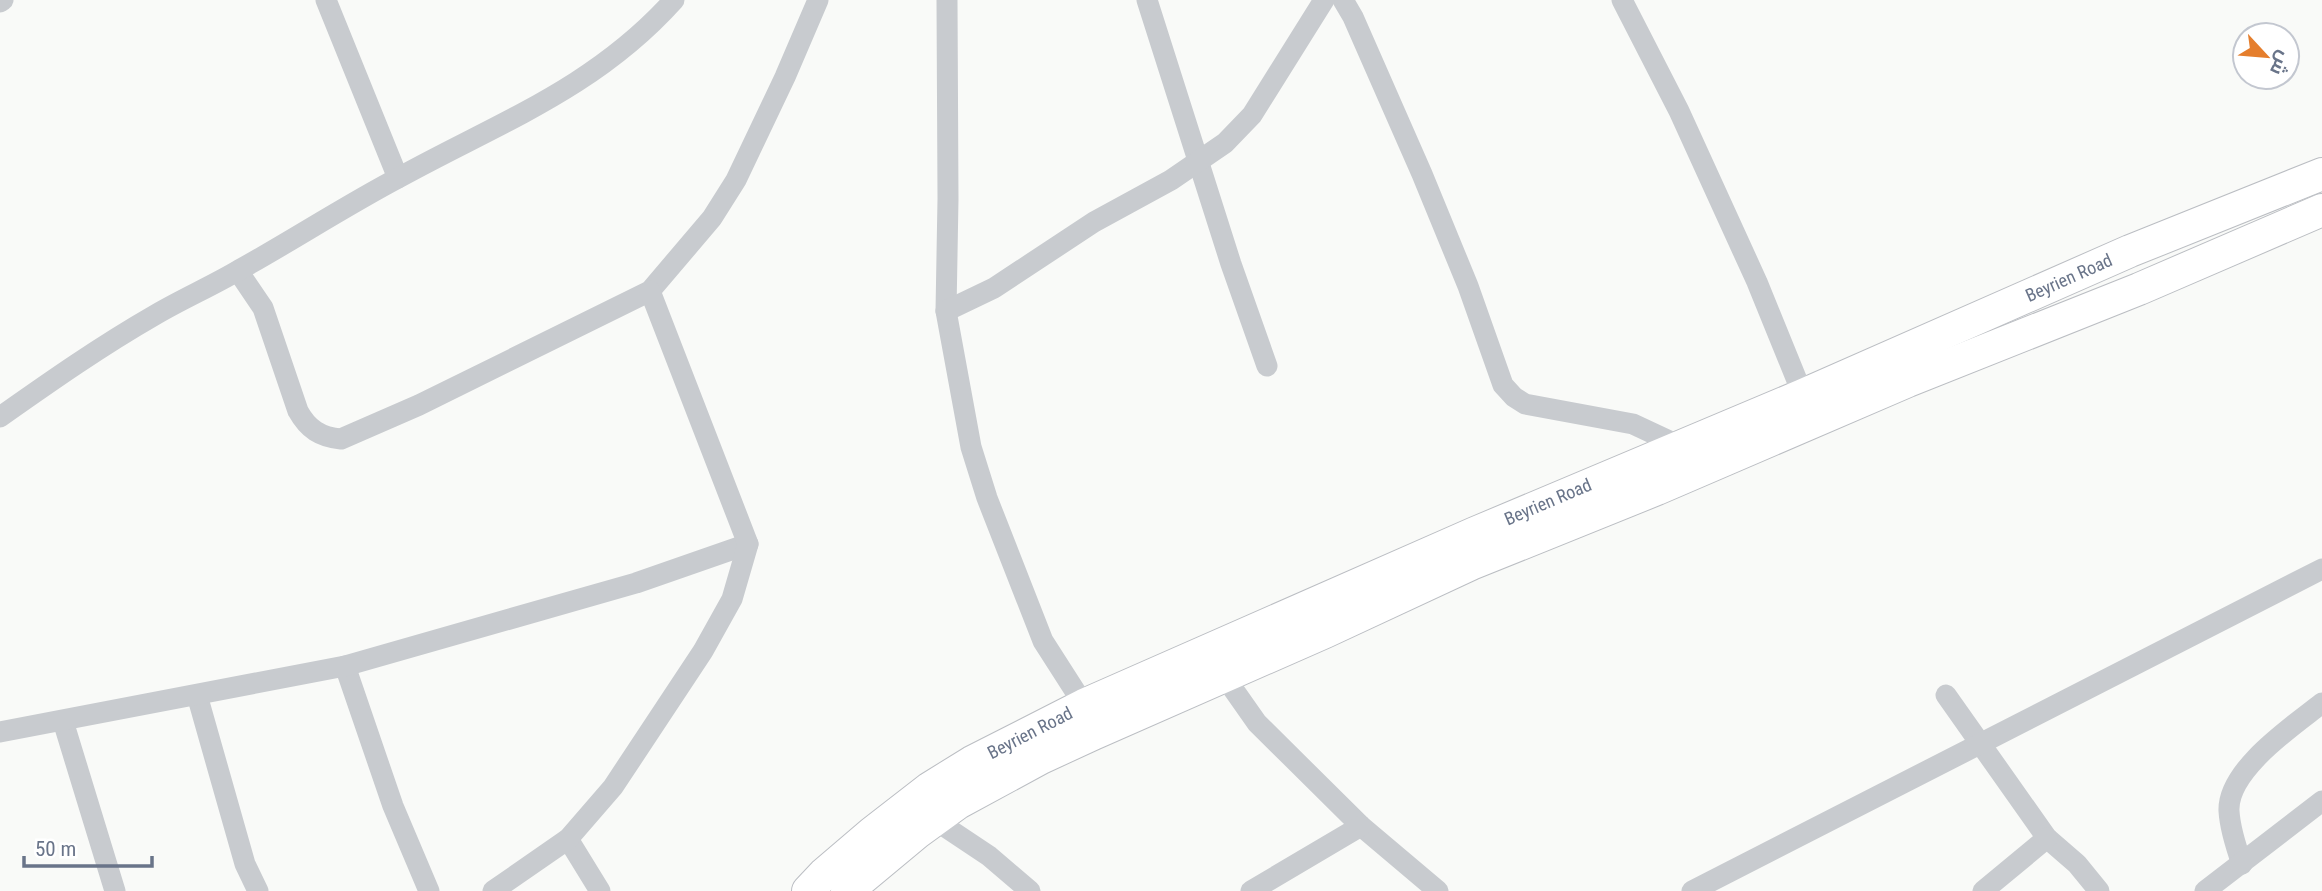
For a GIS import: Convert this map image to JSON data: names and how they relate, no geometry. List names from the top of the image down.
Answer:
{
  "streets": {
    "main road": ["Beyrien Road"]
  },
  "scale_bar": "50 m",
  "north": "bottom right"
}
